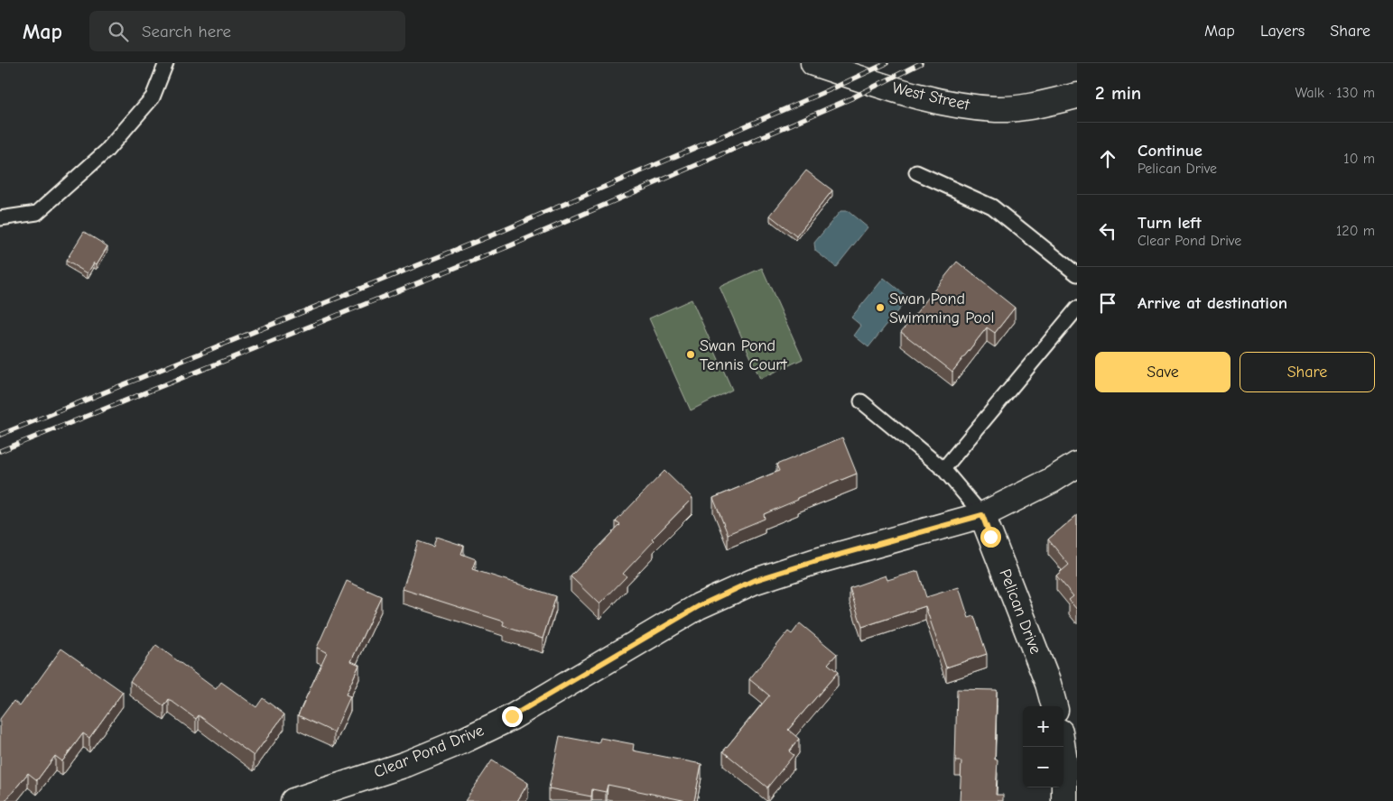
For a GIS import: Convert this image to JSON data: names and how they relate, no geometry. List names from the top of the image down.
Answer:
{
  "streets": {
    "street": ["West Street", "Pelican Drive", "Clear Pond Drive"]
  },
  "crossings": [
    ["Pelican Drive", "Clear Pond Drive"]
  ],
  "places": ["Swan Pond Swimming Pool", "Swan Pond Tennis Court"],
  "page": {
    "header": "Map",
    "search": "Search here",
    "nav": ["Map", "Layers", "Share"],
    "heading": ["2 min", "Walk · 130 m"],
    "list": [
      ["Continue", "Pelican Drive", "10 m"],
      ["Turn left", "Clear Pond Drive", "120 m"],
      "Arrive at destination"
    ],
    "buttons": ["Save", "Share"],
    "map_buttons": ["+", "−"]
  }
}
